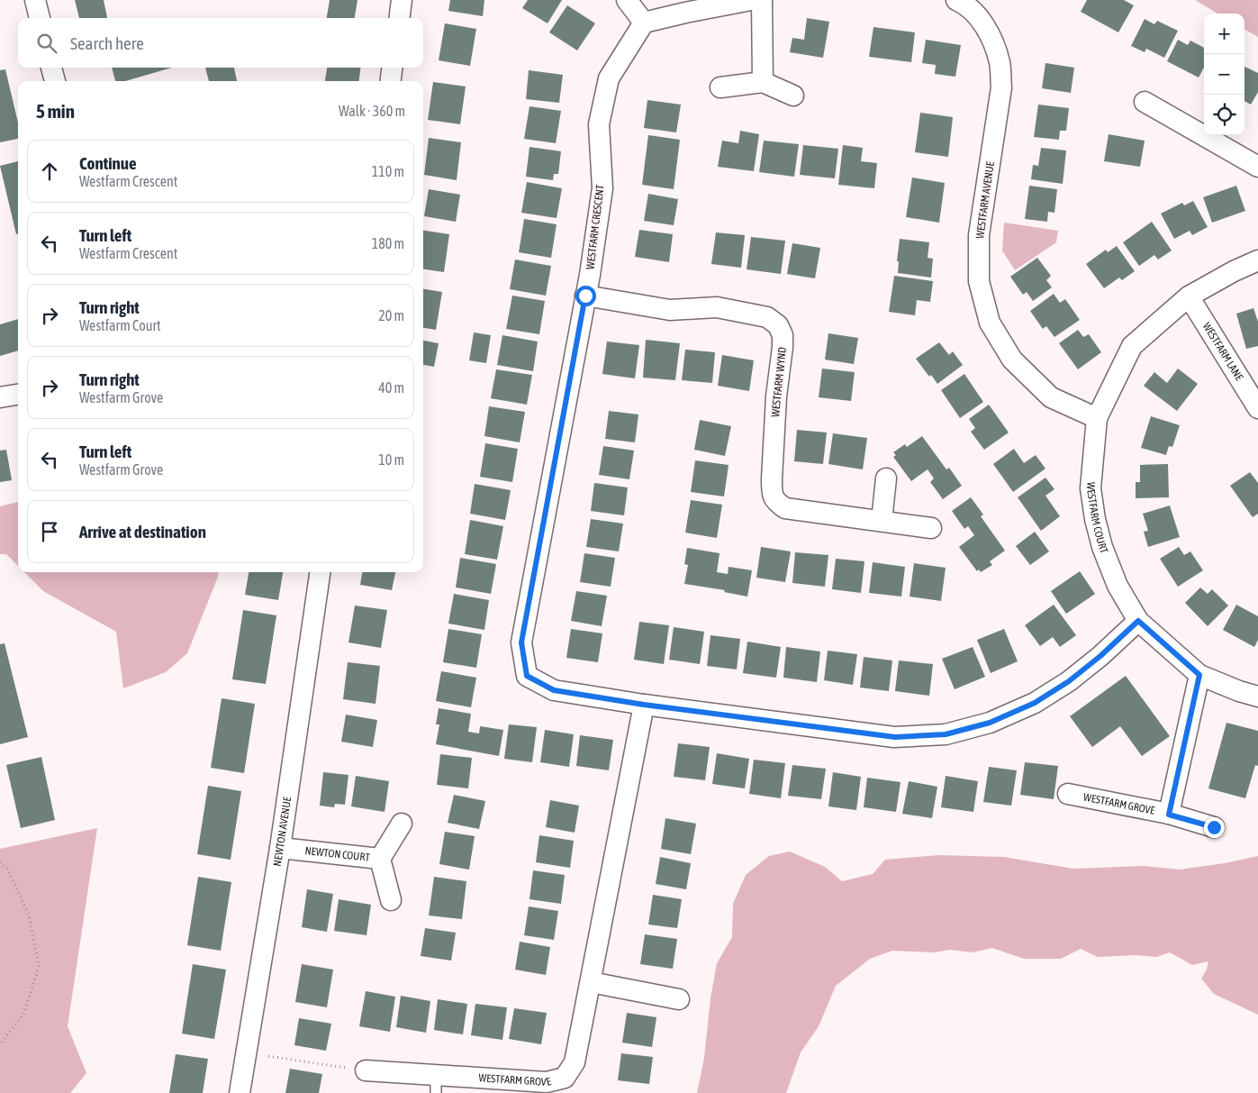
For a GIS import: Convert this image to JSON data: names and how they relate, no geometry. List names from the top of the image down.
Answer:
{
  "streets": {
    "street": [
      "WESTFARM AVENUE",
      "WESTFARM CRESCENT",
      "WESTFARM LANE",
      "WESTFARM WYND",
      "WESTFARM COURT",
      "WESTFARM GROVE",
      "NEWTON AVENUE",
      "NEWTON COURT"
    ]
  },
  "crossings": [
    ["WESTFARM AVENUE", "WESTFARM COURT"],
    ["WESTFARM CRESCENT", "WESTFARM WYND"],
    ["WESTFARM CRESCENT", "WESTFARM COURT"],
    ["WESTFARM CRESCENT", "WESTFARM GROVE"],
    ["WESTFARM LANE", "WESTFARM COURT"],
    ["WESTFARM COURT", "WESTFARM GROVE"],
    ["NEWTON AVENUE", "NEWTON COURT"]
  ],
  "page": {
    "map_buttons": ["+", "−"],
    "search": "Search here",
    "heading": ["5 min", "Walk · 360 m"],
    "list": [
      ["Continue", "Westfarm Crescent", "110 m"],
      ["Turn left", "Westfarm Crescent", "180 m"],
      ["Turn right", "Westfarm Court", "20 m"],
      ["Turn right", "Westfarm Grove", "40 m"],
      ["Turn left", "Westfarm Grove", "10 m"],
      "Arrive at destination"
    ]
  }
}
